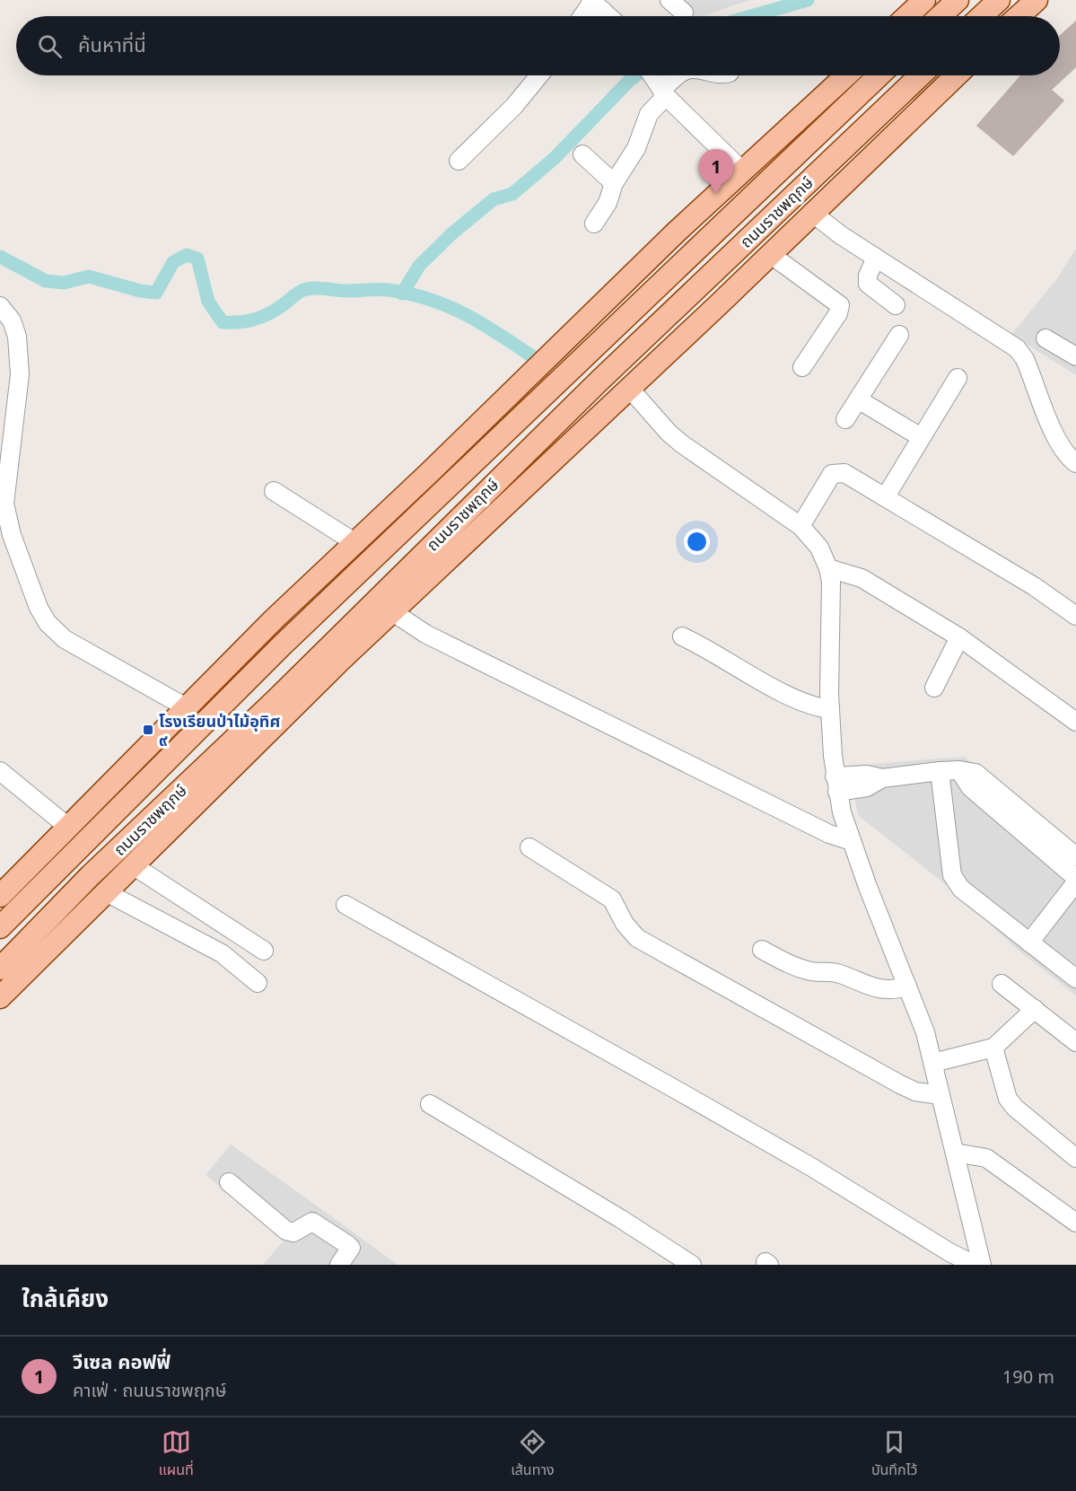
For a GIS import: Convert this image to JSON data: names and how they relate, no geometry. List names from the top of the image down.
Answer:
{
  "streets": {
    "main road": ["ถนนราชพฤกษ์"]
  },
  "places": {
    "transit": ["โรงเรียนป่าไม้อุทิศ ๙"]
  },
  "page": {
    "search": "ค้นหาที่นี่",
    "pins": "1",
    "heading": "ใกล้เคียง",
    "list": [
      {
        "mark": "1",
        "name": "วีเซล คอฟฟี่",
        "note": "คาเฟ่ · ถนนราชพฤกษ์",
        "value": "190 m"
      }
    ],
    "nav": ["แผนที่", "เส้นทาง", "บันทึกไว้"]
  }
}
